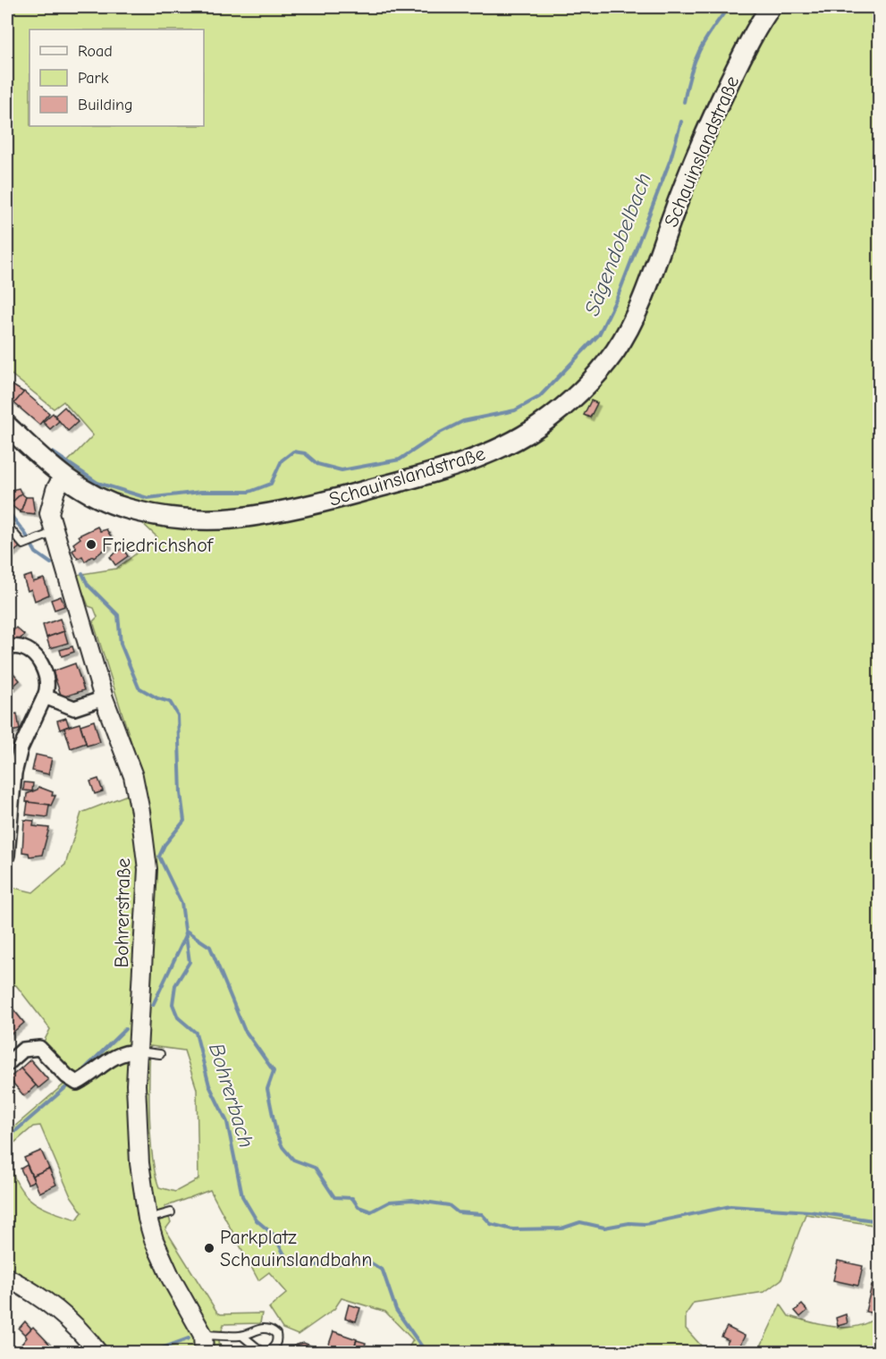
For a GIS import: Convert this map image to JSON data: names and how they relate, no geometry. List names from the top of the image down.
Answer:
{
  "streets": {
    "main road": ["Schauinslandstraße"],
    "street": ["Bohrerstraße"]
  },
  "crossings": [
    ["Schauinslandstraße", "Bohrerstraße"]
  ],
  "water": ["Sägendobelbach", "Bohrerbach"],
  "places": ["Friedrichshof", "Parkplatz Schauinslandbahn"],
  "legend": ["Road", "Park", "Building"]
}
